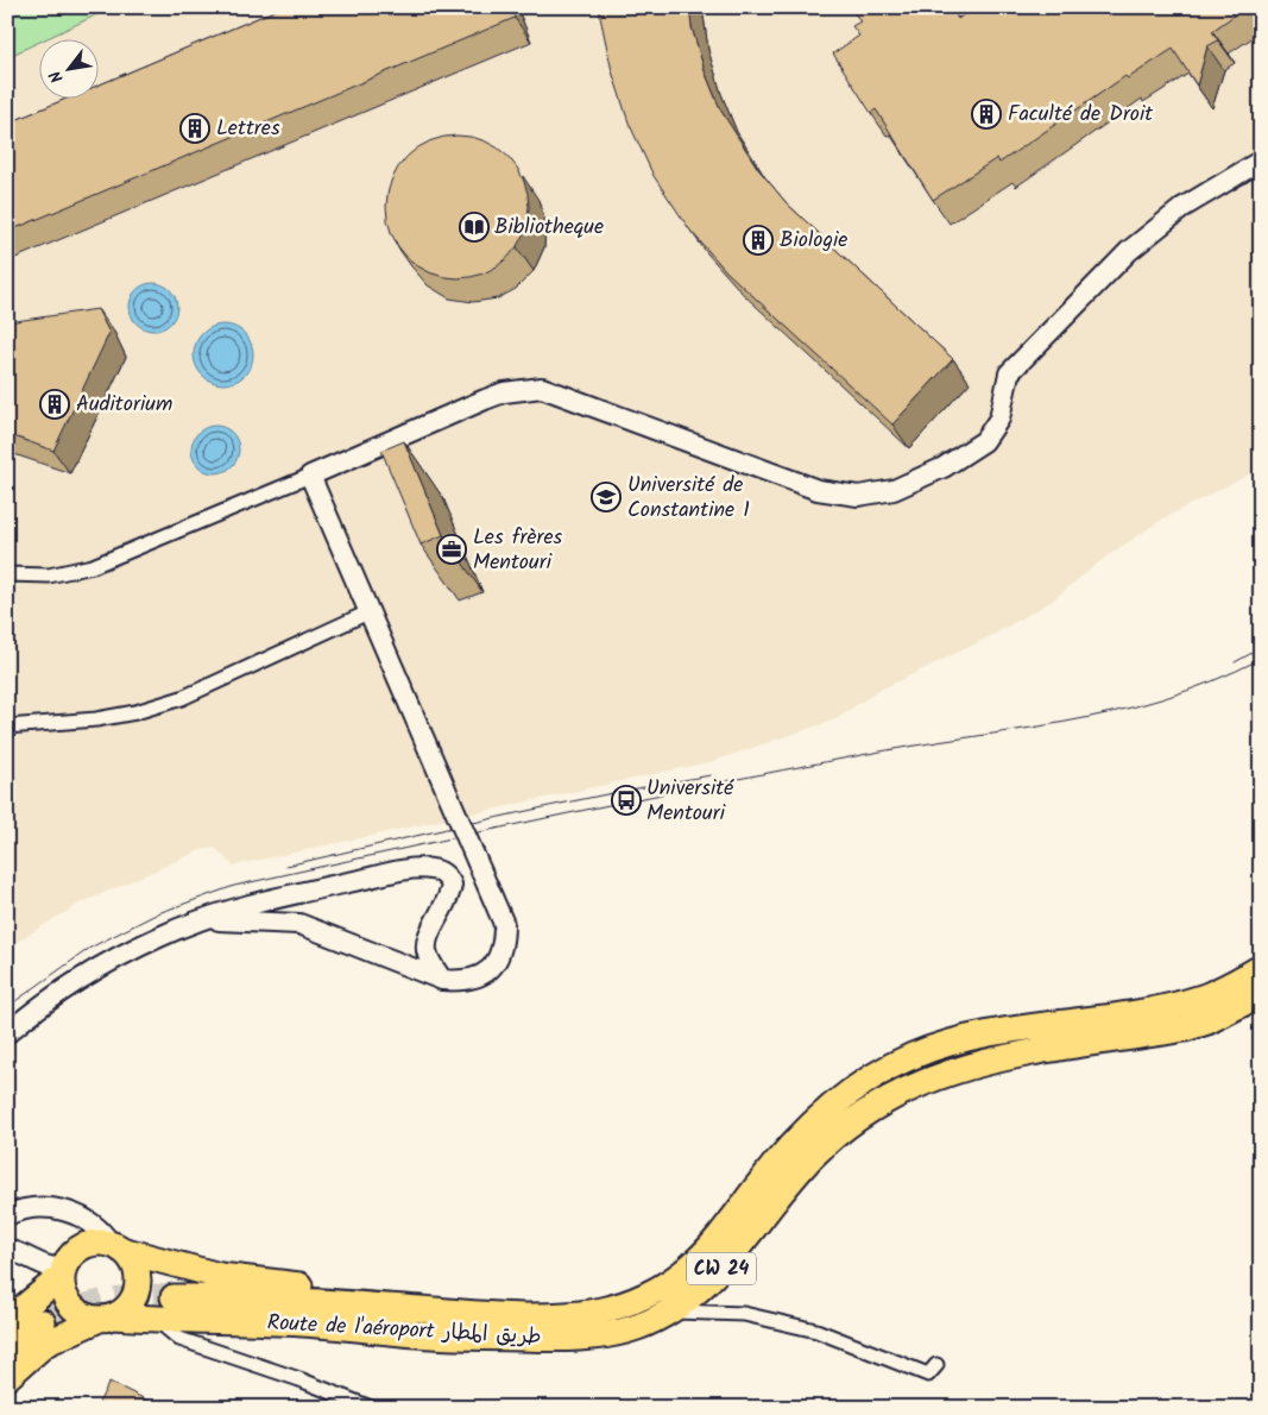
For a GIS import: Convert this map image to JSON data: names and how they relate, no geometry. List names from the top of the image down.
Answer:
{
  "streets": {
    "highway": ["CW 24", "Route de l'aéroport طريق المطار"]
  },
  "crossings": [
    ["CW 24", "Route de l'aéroport طريق المطار"]
  ],
  "places": {
    "building": [
      "Faculté de Droit",
      "Lettres",
      "Biologie",
      "Auditorium"
    ],
    "library": ["Bibliotheque"],
    "school or university": ["Université de Constantine 1"],
    "office": ["Les frères Mentouri"],
    "bus stop": ["Université Mentouri"]
  },
  "north": "bottom left"
}
